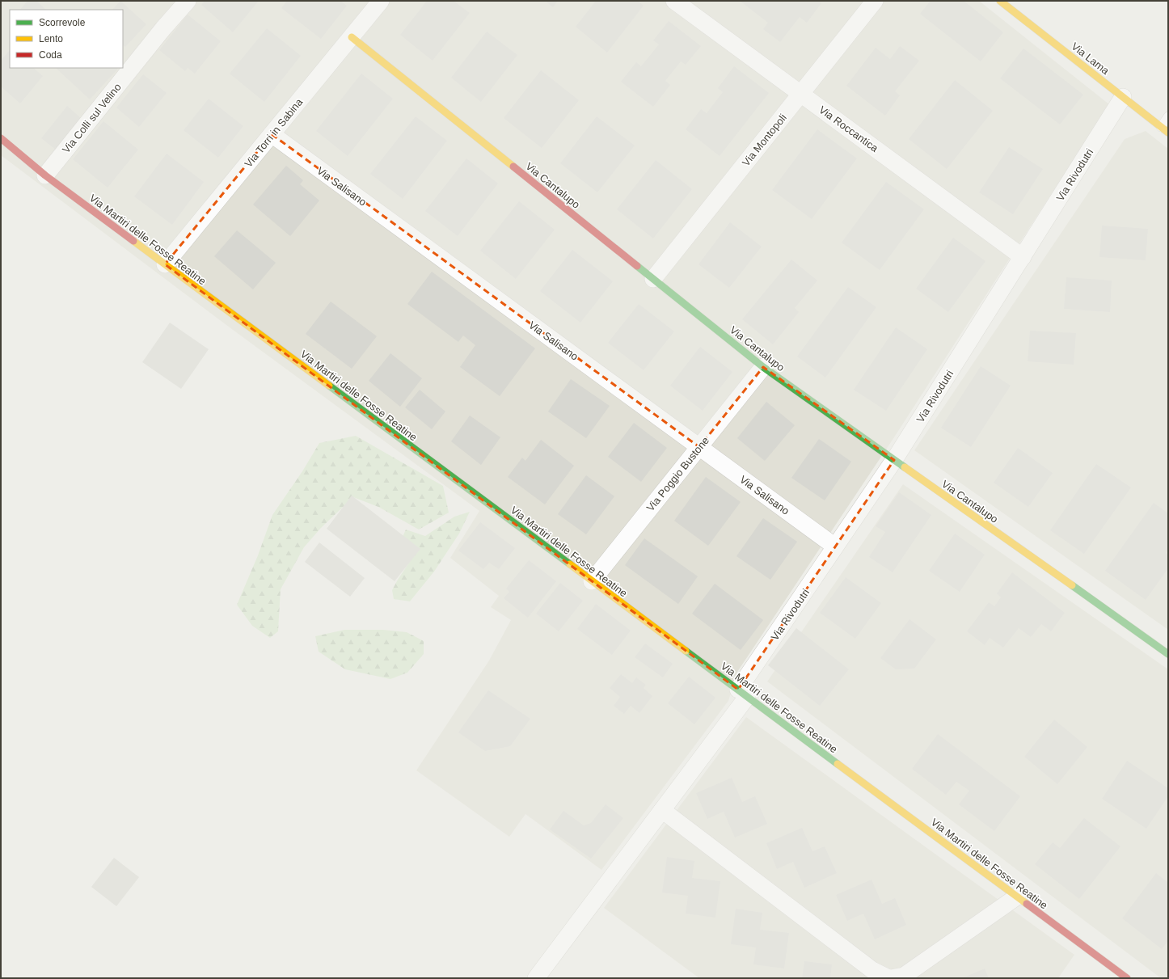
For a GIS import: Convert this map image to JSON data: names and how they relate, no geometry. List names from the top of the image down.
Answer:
{
  "streets": {
    "main road": ["Via Lama", "Via Cantalupo", "Via Martiri delle Fosse Reatine"],
    "street": [
      "Via Colli sul Velino",
      "Via Roccantica",
      "Via Torri in Sabina",
      "Via Montopoli",
      "Via Rivodutri",
      "Via Salisano",
      "Via Poggio Bustone"
    ]
  },
  "crossings": [
    ["Via Lama", "Via Rivodutri"],
    ["Via Colli sul Velino", "Via Martiri delle Fosse Reatine"],
    ["Via Roccantica", "Via Montopoli"],
    ["Via Roccantica", "Via Rivodutri"],
    ["Via Torri in Sabina", "Via Cantalupo"],
    ["Via Torri in Sabina", "Via Salisano"],
    ["Via Torri in Sabina", "Via Martiri delle Fosse Reatine"],
    ["Via Montopoli", "Via Cantalupo"],
    ["Via Rivodutri", "Via Cantalupo"],
    ["Via Rivodutri", "Via Salisano"],
    ["Via Rivodutri", "Via Martiri delle Fosse Reatine"],
    ["Via Cantalupo", "Via Poggio Bustone"],
    ["Via Salisano", "Via Poggio Bustone"],
    ["Via Martiri delle Fosse Reatine", "Via Poggio Bustone"]
  ],
  "legend": ["Scorrevole", "Lento", "Coda"]
}
